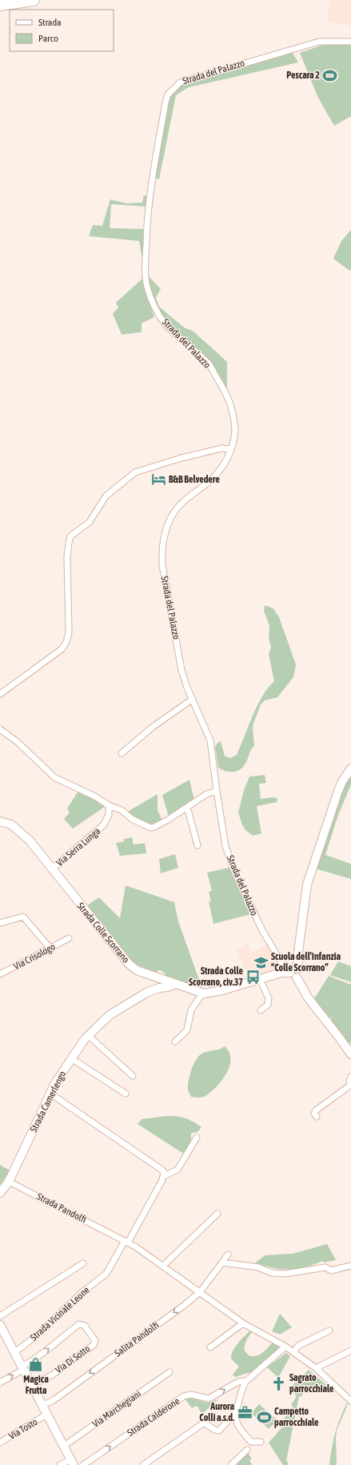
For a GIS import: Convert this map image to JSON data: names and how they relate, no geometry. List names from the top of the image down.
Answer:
{
  "streets": {
    "street": [
      "Strada del Palazzo",
      "Via Serra Lunga",
      "Strada Colle Scorrano",
      "Via Crisologo",
      "Strada Camerlengo",
      "Strada Pandolfi",
      "Strada Vicinale Leone",
      "Salita Pandolfi",
      "Via Di Sotto",
      "Via Marchegiani",
      "Strada Calderone",
      "Via Tosto"
    ]
  },
  "crossings": [
    ["Strada del Palazzo", "Strada Colle Scorrano"],
    ["Via Serra Lunga", "Strada Colle Scorrano"],
    ["Strada Colle Scorrano", "Strada Camerlengo"],
    ["Strada Camerlengo", "Strada Pandolfi"],
    ["Strada Pandolfi", "Strada Vicinale Leone"],
    ["Strada Pandolfi", "Salita Pandolfi"]
  ],
  "one_way": ["Salita Pandolfi"],
  "places": {
    "sports": ["Pescara 2", "Campetto parrocchiale"],
    "hotel": ["B&B Belvedere"],
    "school or university": ["Scuola dell’Infanzia “Colle Scorrano”"],
    "bus stop": ["Strada Colle Scorrano, civ.37"],
    "shop": ["Magica Frutta"],
    "church": ["Sagrato parrocchiale"],
    "office": ["Aurora Colli a.s.d."]
  },
  "legend": ["Strada", "Parco"]
}
